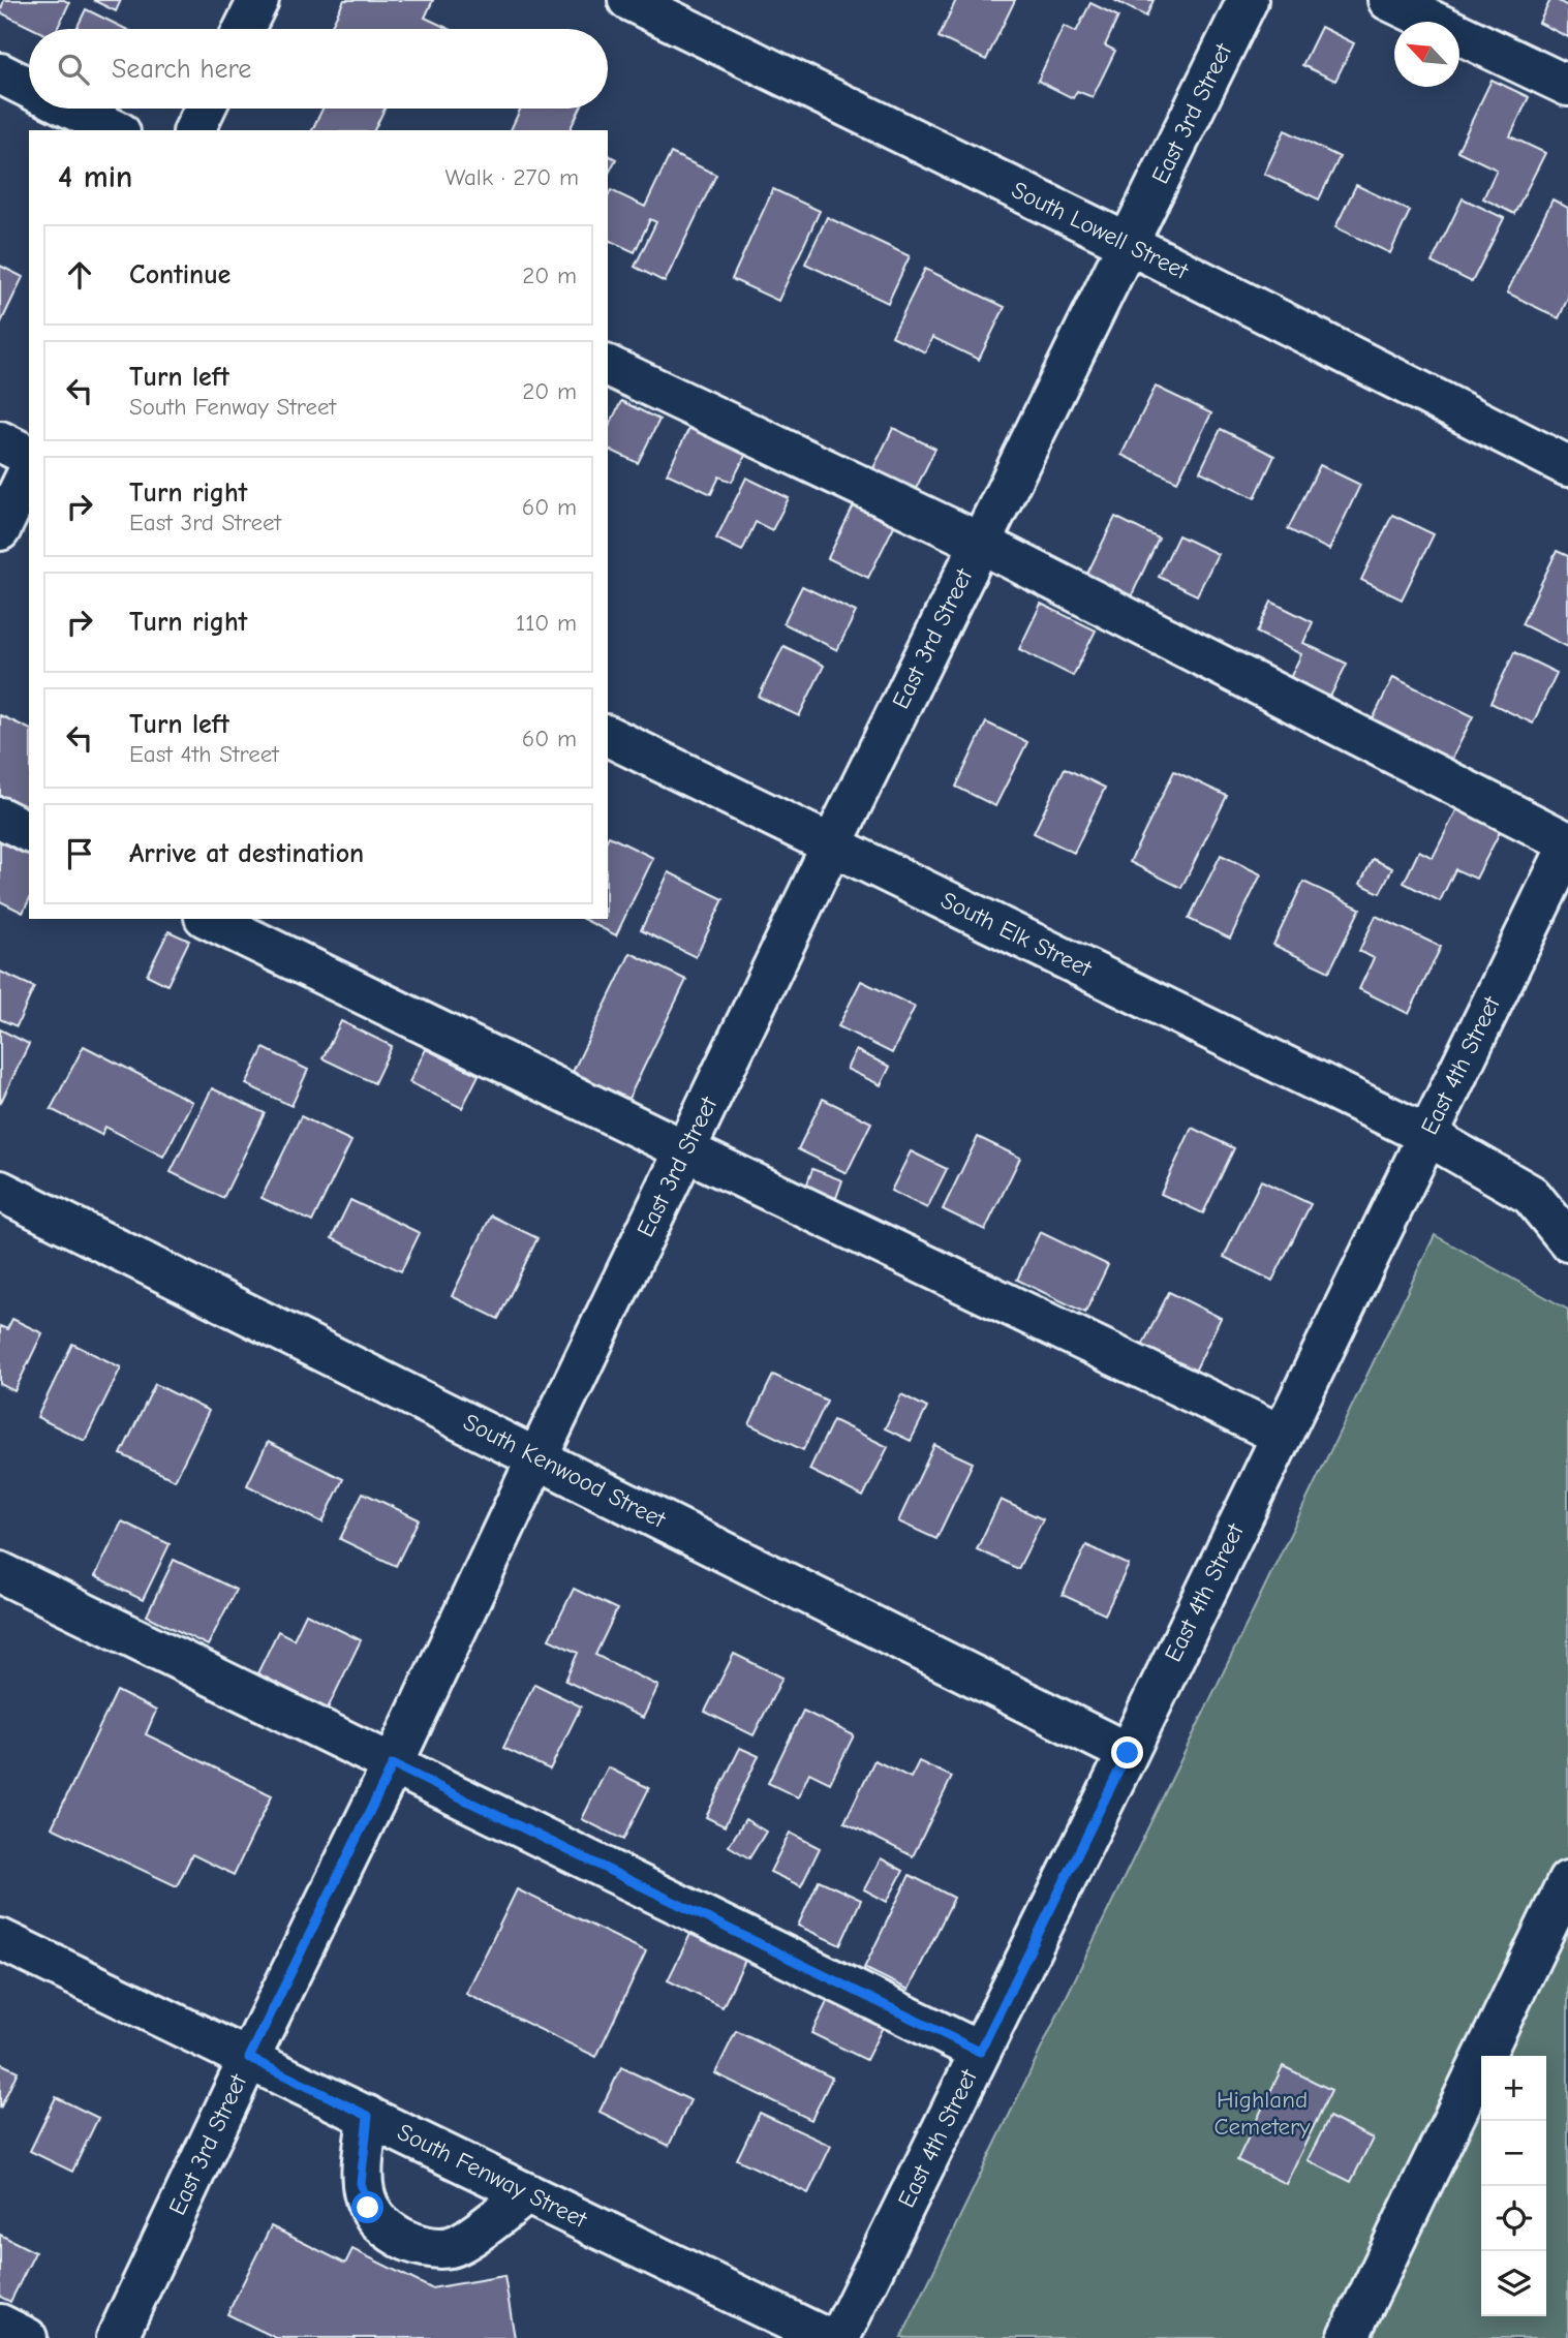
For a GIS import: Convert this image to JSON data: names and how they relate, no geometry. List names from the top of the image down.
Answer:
{
  "streets": {
    "street": [
      "East 3rd Street",
      "South Lowell Street",
      "South Elk Street",
      "East 4th Street",
      "South Kenwood Street",
      "South Fenway Street"
    ]
  },
  "crossings": [
    ["East 3rd Street", "South Lowell Street"],
    ["East 3rd Street", "South Elk Street"],
    ["East 3rd Street", "South Kenwood Street"],
    ["East 3rd Street", "South Fenway Street"],
    ["South Elk Street", "East 4th Street"],
    ["East 4th Street", "South Kenwood Street"]
  ],
  "parks": ["Highland Cemetery"],
  "north": "top left",
  "page": {
    "search": "Search here",
    "heading": ["4 min", "Walk · 270 m"],
    "list": [
      ["Continue", "20 m"],
      ["Turn left", "South Fenway Street", "20 m"],
      ["Turn right", "East 3rd Street", "60 m"],
      ["Turn right", "110 m"],
      ["Turn left", "East 4th Street", "60 m"],
      "Arrive at destination"
    ],
    "map_buttons": ["+", "−"]
  }
}
